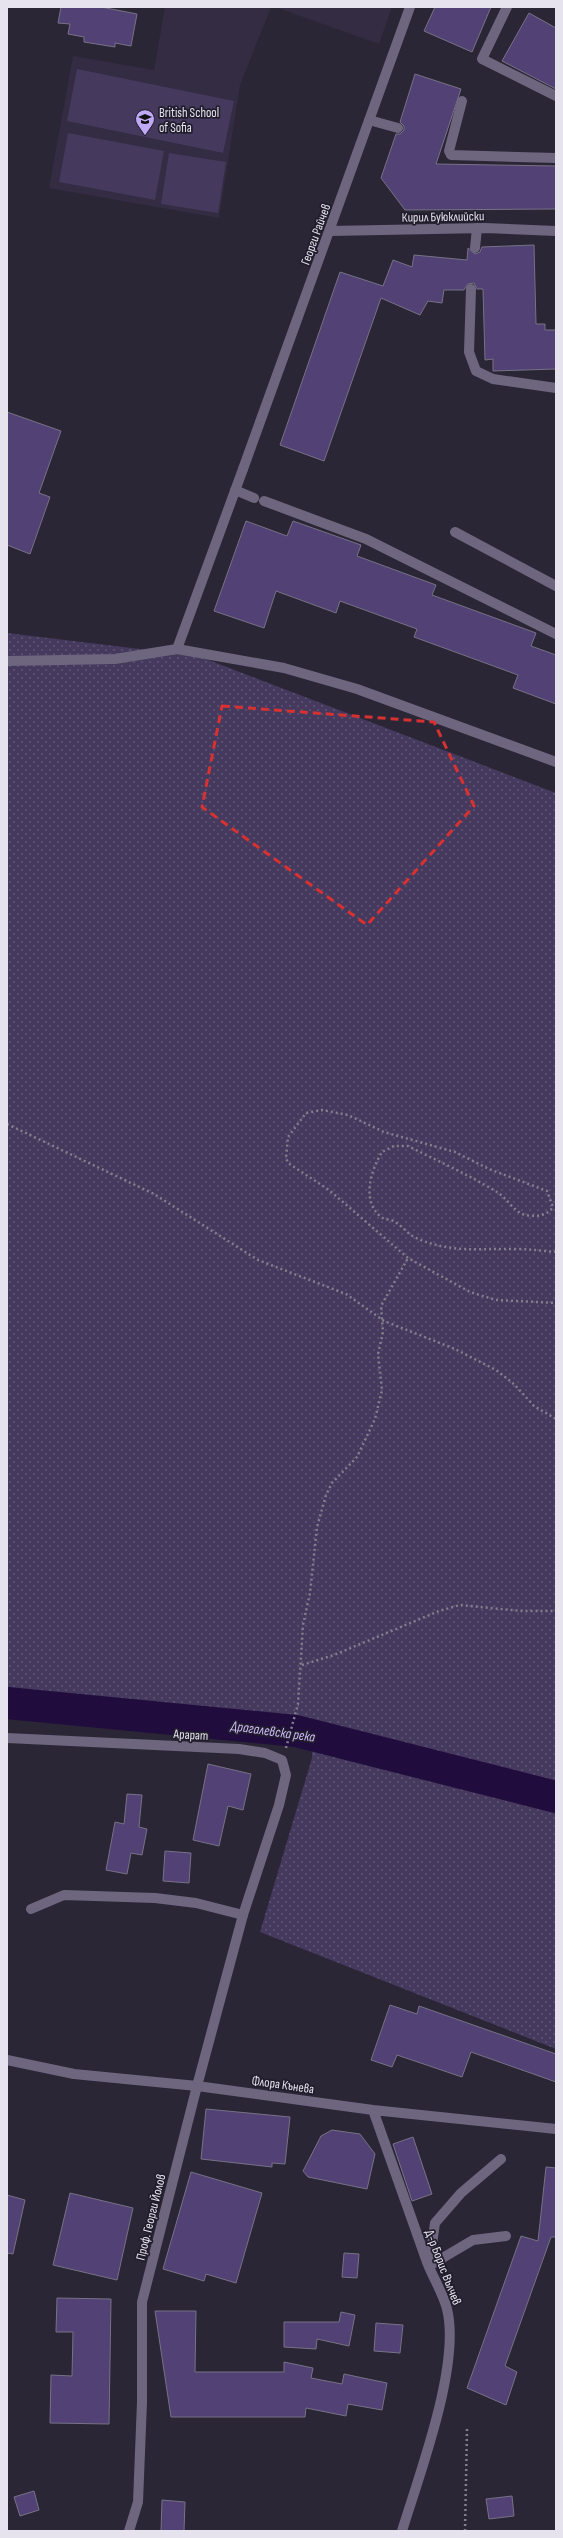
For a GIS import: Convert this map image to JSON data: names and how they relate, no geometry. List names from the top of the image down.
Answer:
{
  "streets": {
    "street": [
      "Кирил Буюклийски",
      "Георги Райчев",
      "Арарат",
      "Флора Кънева",
      "Проф. Георги Йолов",
      "Д-р Борис Вълчев"
    ]
  },
  "crossings": [
    ["Кирил Буюклийски", "Георги Райчев"],
    ["Флора Кънева", "Проф. Георги Йолов"],
    ["Флора Кънева", "Д-р Борис Вълчев"]
  ],
  "water": ["Драгалевска река"],
  "places": {
    "school or university": ["British School of Sofia"]
  }
}
